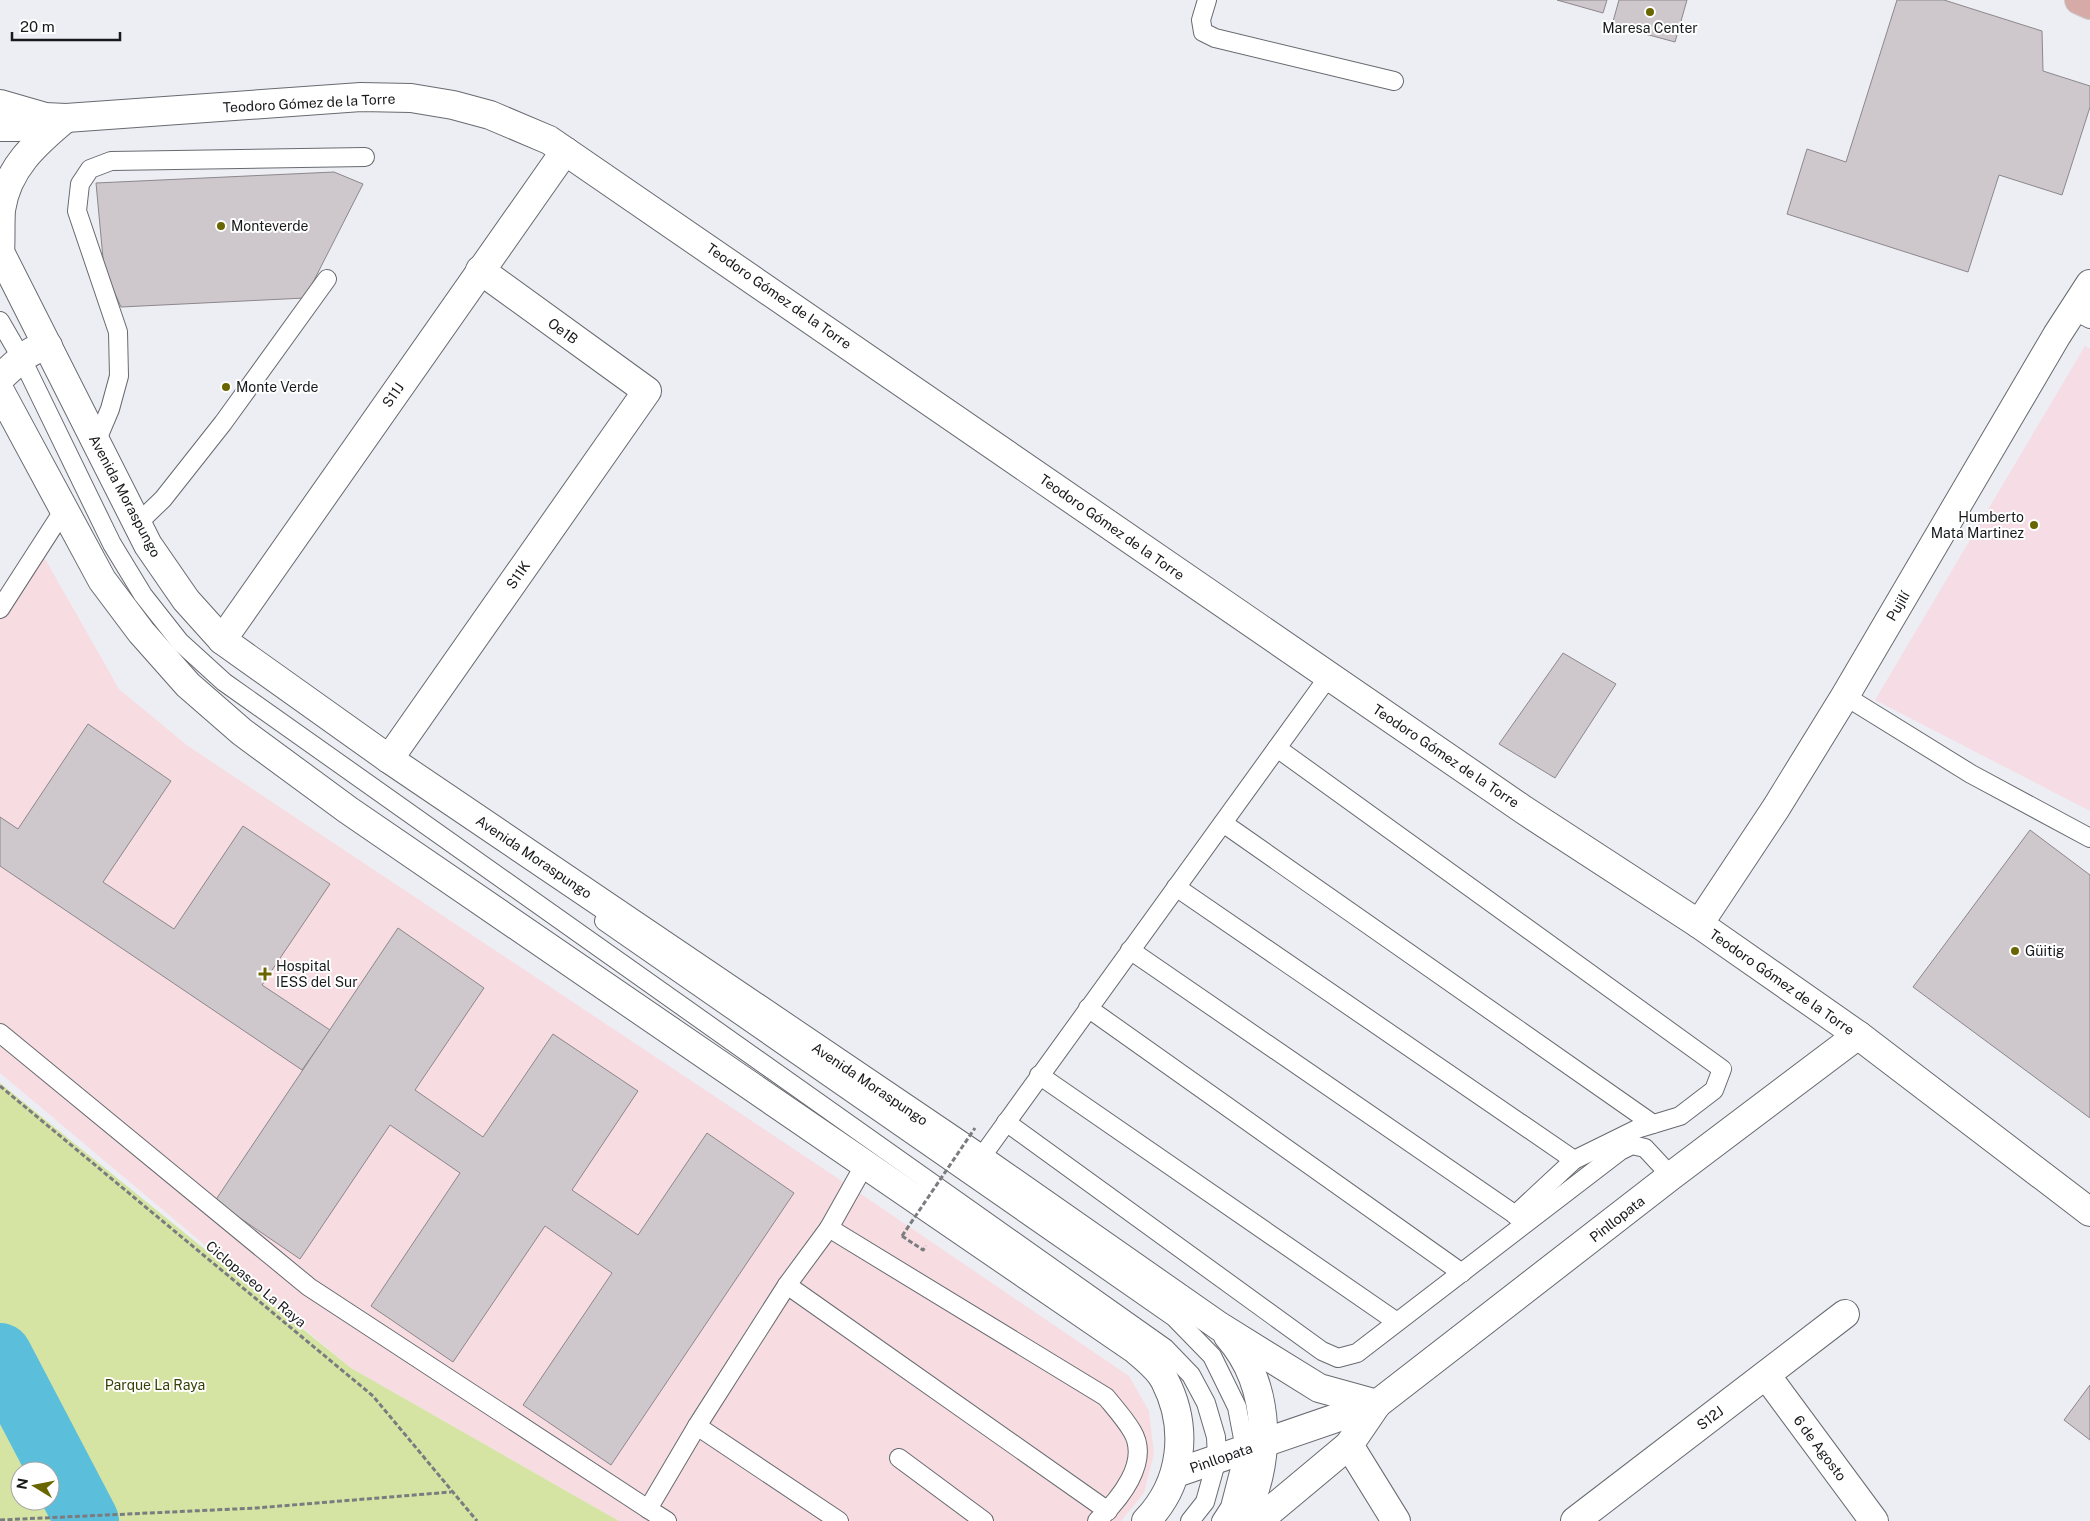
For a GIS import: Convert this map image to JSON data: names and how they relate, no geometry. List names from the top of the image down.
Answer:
{
  "streets": {
    "street": [
      "Teodoro Gómez de la Torre",
      "Oe1B",
      "S11J",
      "Avenida Moraspungo",
      "S11K",
      "Pujilí",
      "Pinllopata",
      "S12J",
      "6 de Agosto"
    ],
    "path": ["Ciclopaseo La Raya"]
  },
  "crossings": [
    ["Teodoro Gómez de la Torre", "S11J"],
    ["Teodoro Gómez de la Torre", "Pujilí"],
    ["Teodoro Gómez de la Torre", "Pinllopata"],
    ["Oe1B", "S11J"],
    ["Oe1B", "S11K"],
    ["S11J", "Avenida Moraspungo"],
    ["Avenida Moraspungo", "S11K"],
    ["Avenida Moraspungo", "Pinllopata"],
    ["S12J", "6 de Agosto"]
  ],
  "parks": ["Parque La Raya"],
  "places": {
    "other": [
      "Maresa Center",
      "Monteverde",
      "Monte Verde",
      "Humberto Mata Martinez",
      "Güitig"
    ],
    "health": ["Hospital IESS del Sur"]
  },
  "scale_bar": "20 m",
  "north": "left"
}
